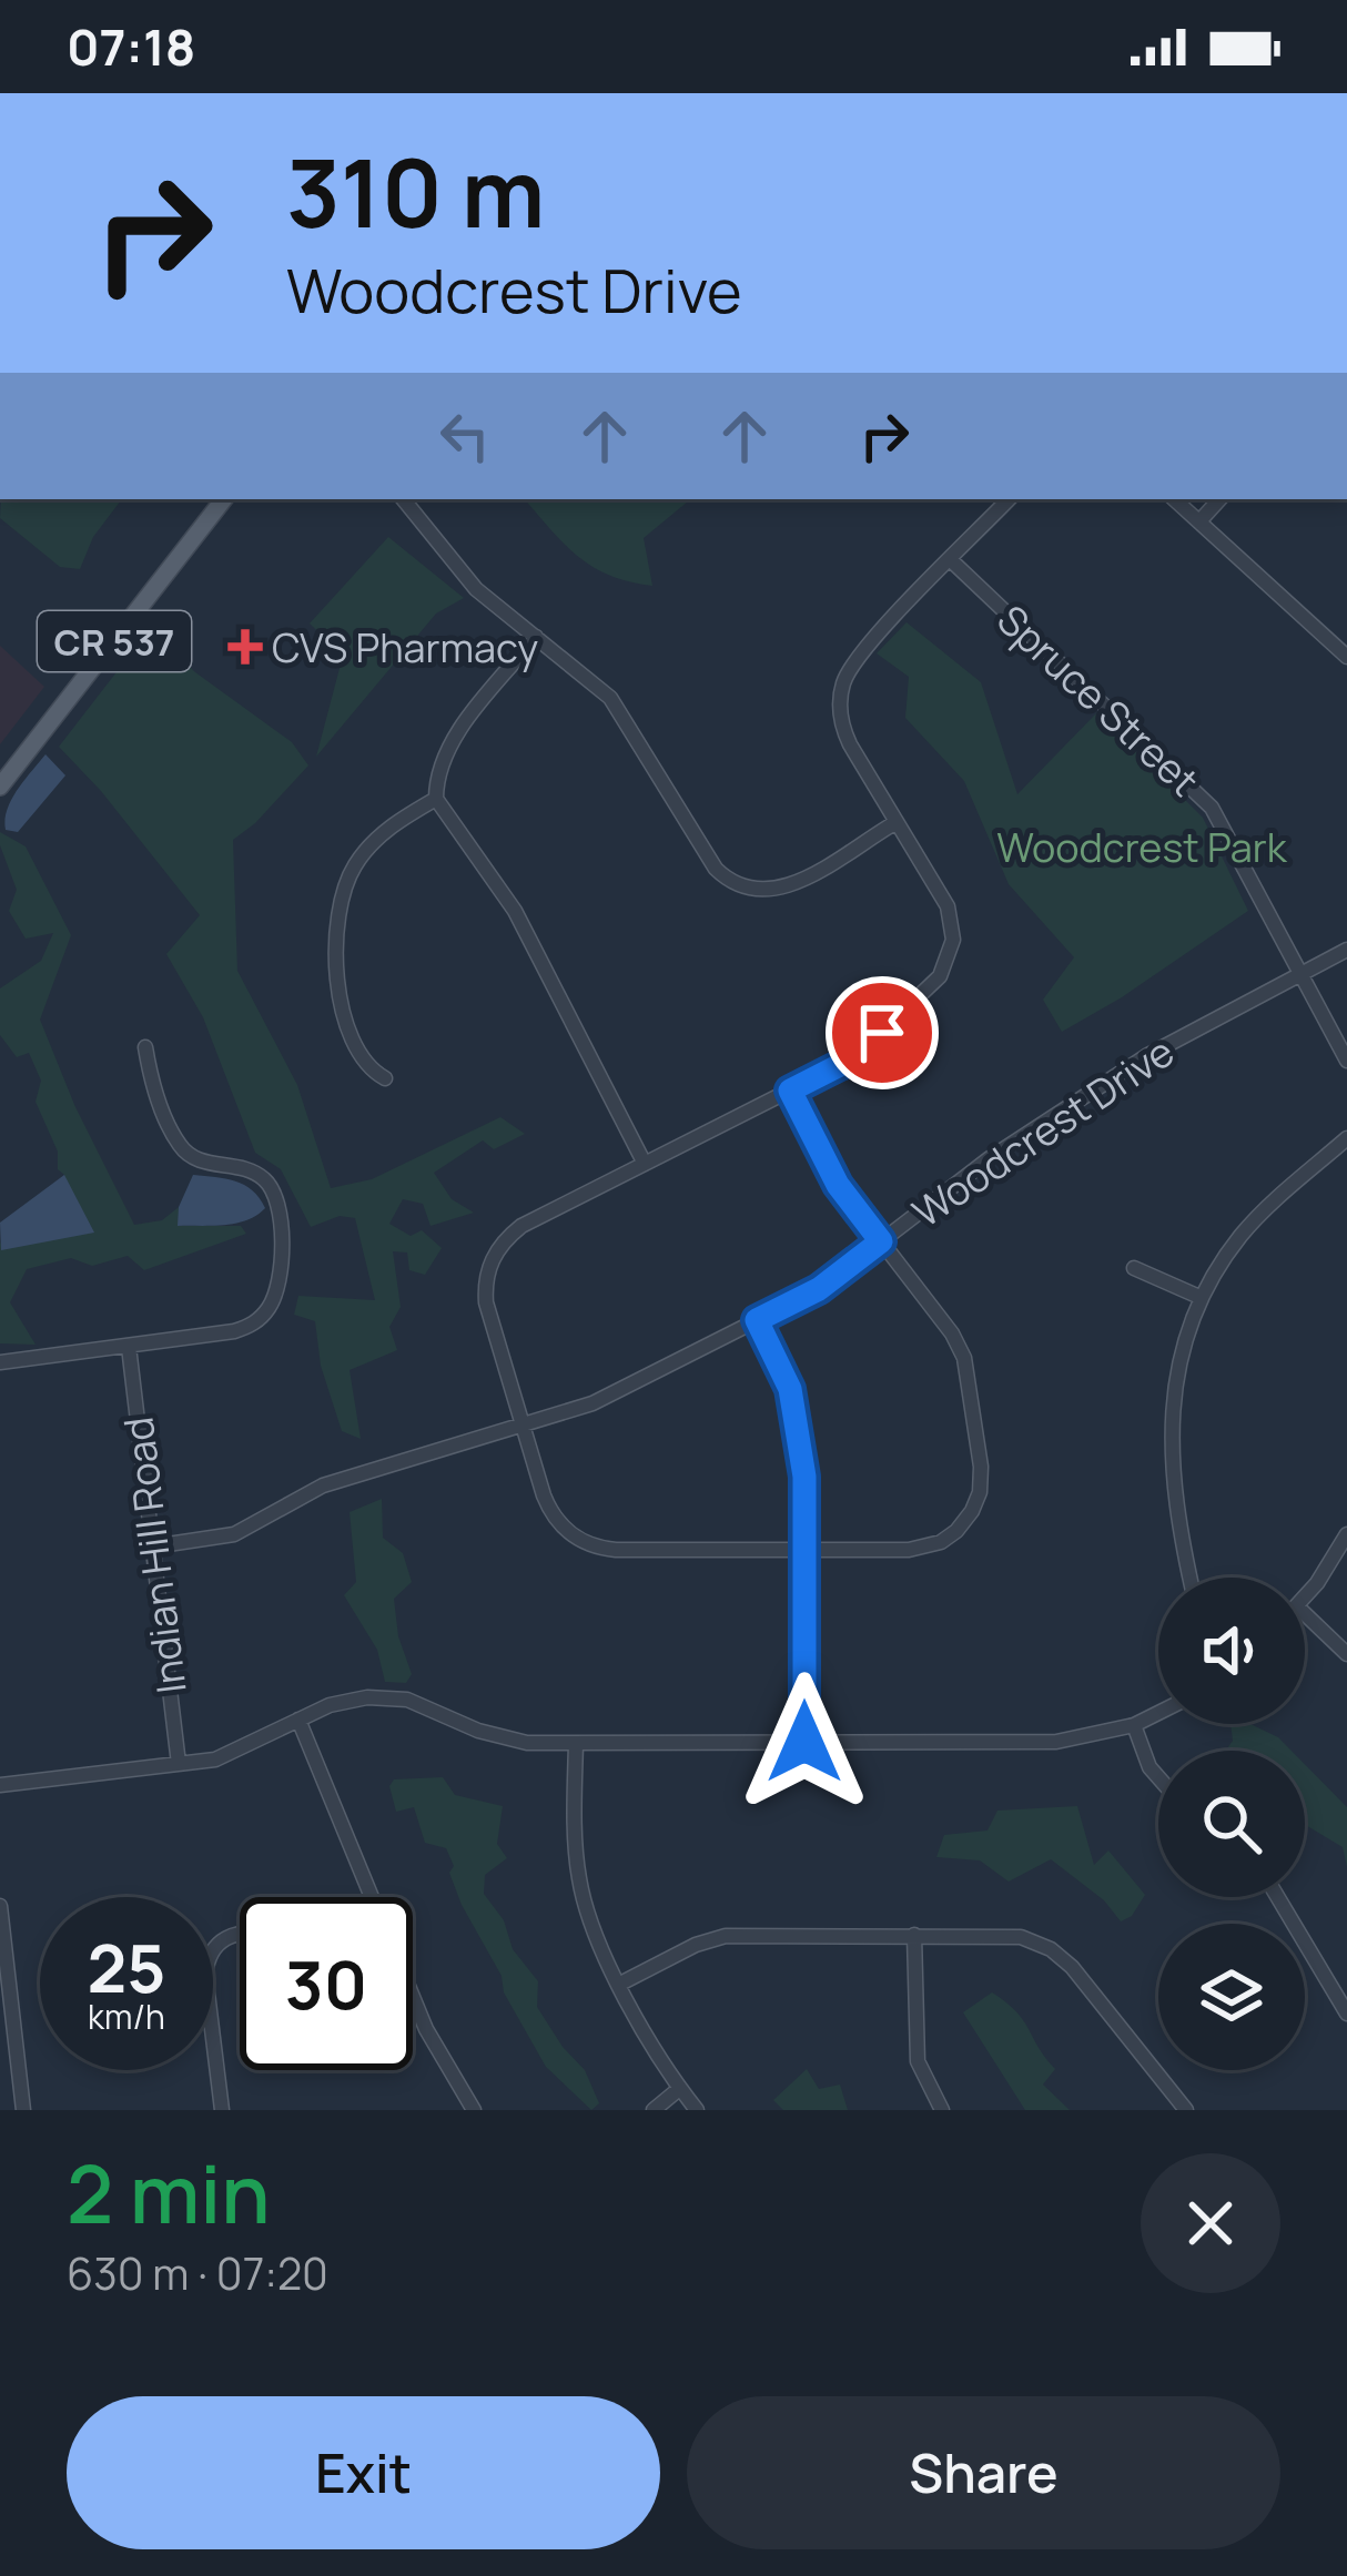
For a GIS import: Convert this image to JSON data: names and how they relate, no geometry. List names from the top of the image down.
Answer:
{
  "streets": {
    "main road": ["CR 537"],
    "street": ["Spruce Street", "Woodcrest Drive", "Indian Hill Road"]
  },
  "crossings": [
    ["Spruce Street", "Woodcrest Drive"],
    ["Woodcrest Drive", "Indian Hill Road"]
  ],
  "parks": ["Woodcrest Park"],
  "places": {
    "health": ["CVS Pharmacy"]
  },
  "page": {
    "status": "07:18",
    "turn": ["310 m", "Woodcrest Drive"],
    "speed": "25 km/h",
    "limit": "30",
    "heading": ["2 min", "630 m · 07:20"],
    "buttons": ["Exit", "Share"]
  }
}
